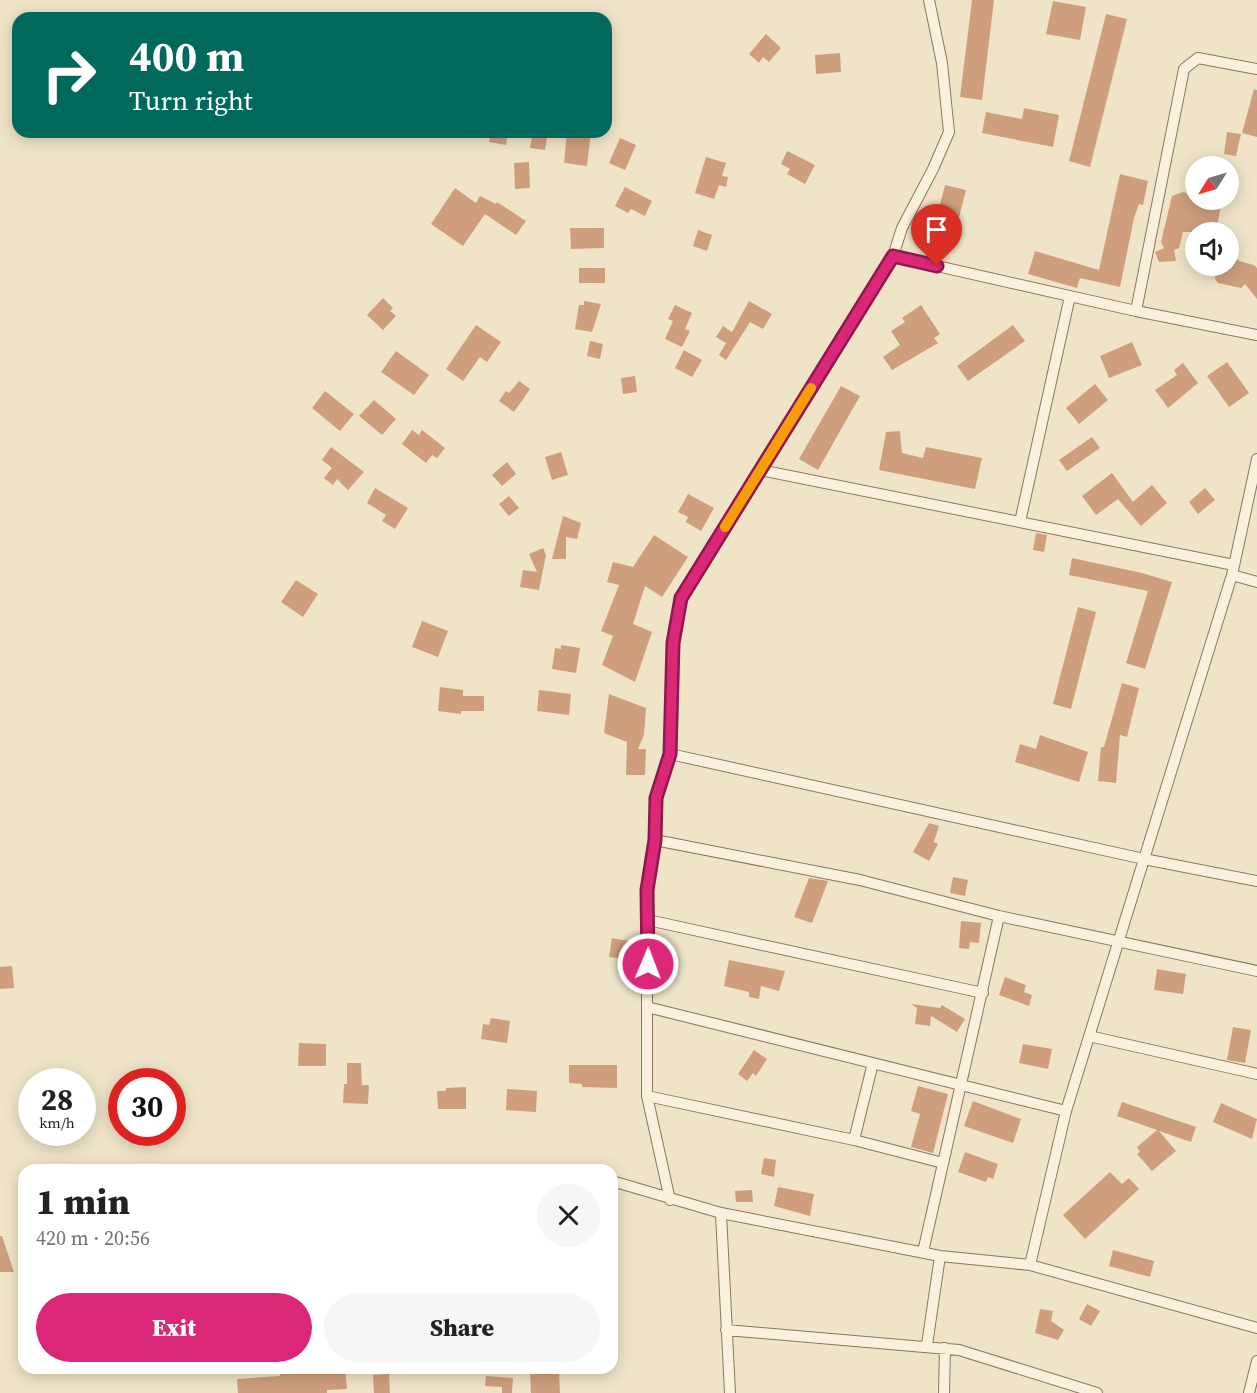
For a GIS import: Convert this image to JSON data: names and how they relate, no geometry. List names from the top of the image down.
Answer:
{
  "north": "bottom left",
  "page": {
    "turn": ["400 m", "Turn right"],
    "speed": "28 km/h",
    "limit": "30",
    "heading": ["1 min", "420 m · 20:56"],
    "buttons": ["Exit", "Share"]
  }
}
